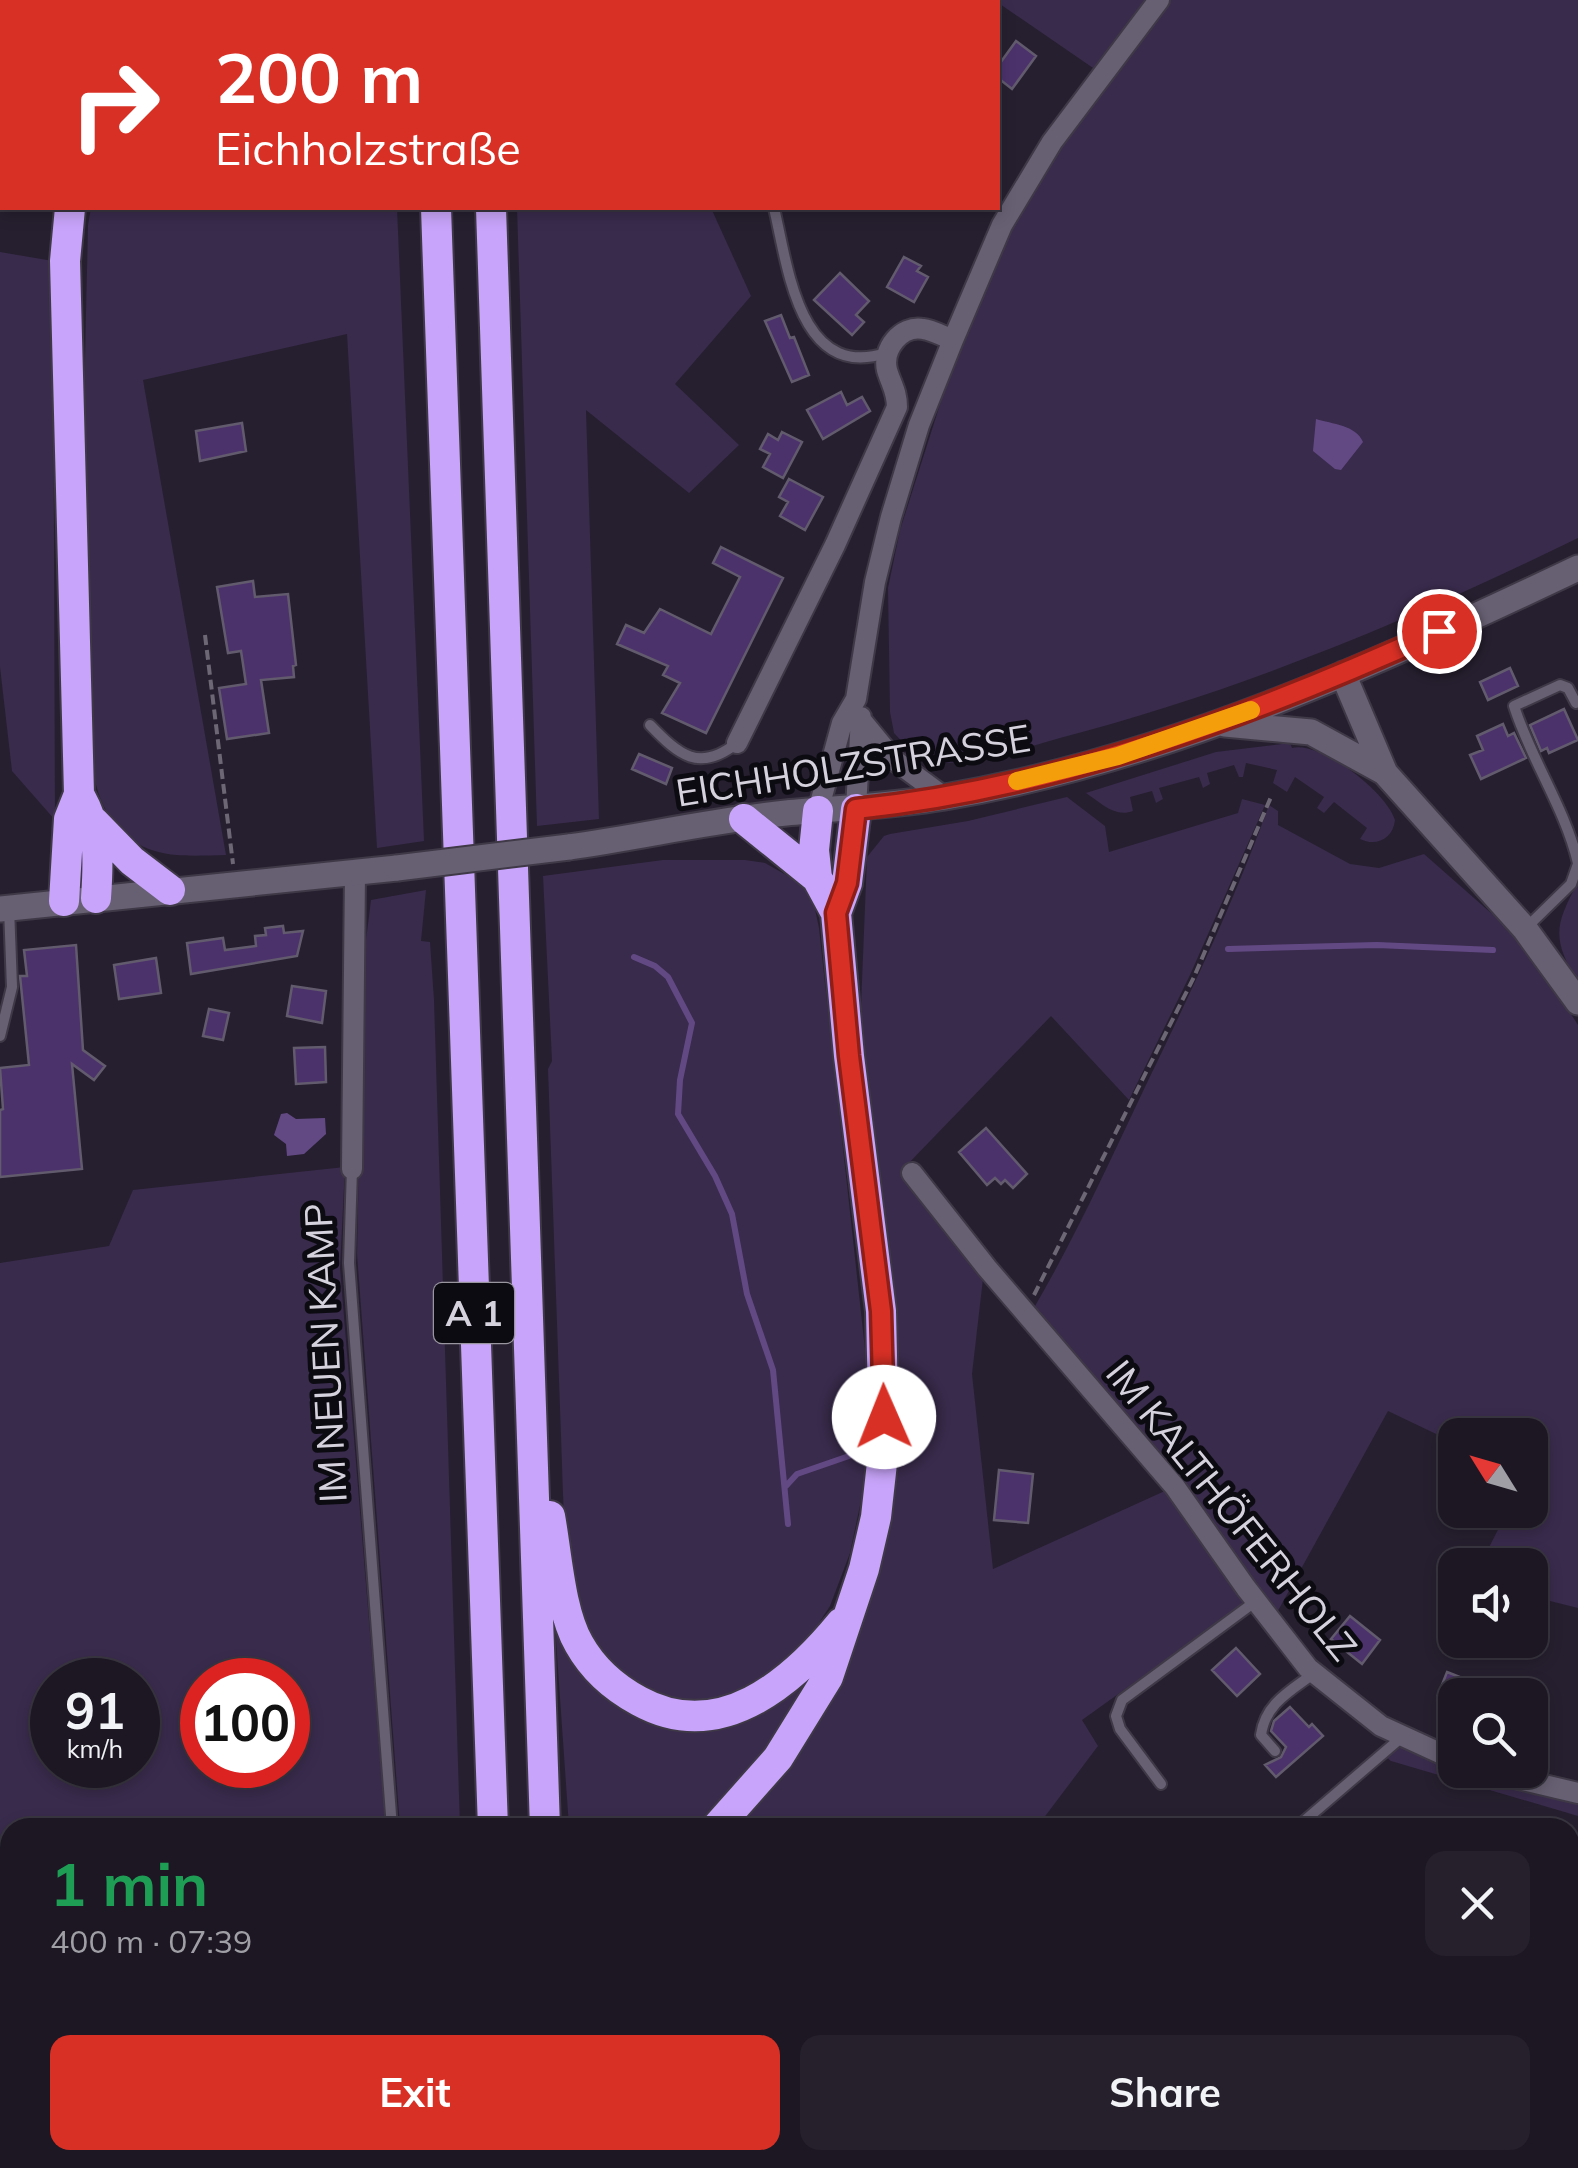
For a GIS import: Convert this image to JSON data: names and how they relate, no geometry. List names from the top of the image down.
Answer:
{
  "streets": {
    "highway": ["A 1"],
    "main road": ["EICHHOLZSTRASSE"],
    "street": ["IM NEUEN KAMP", "IM KALTHÖFERHOLZ"]
  },
  "crossings": [
    ["EICHHOLZSTRASSE", "IM NEUEN KAMP"]
  ],
  "north": "top left",
  "page": {
    "turn": ["200 m", "Eichholzstraße"],
    "speed": "91 km/h",
    "limit": "100",
    "heading": ["1 min", "400 m · 07:39"],
    "buttons": ["Exit", "Share"]
  }
}
